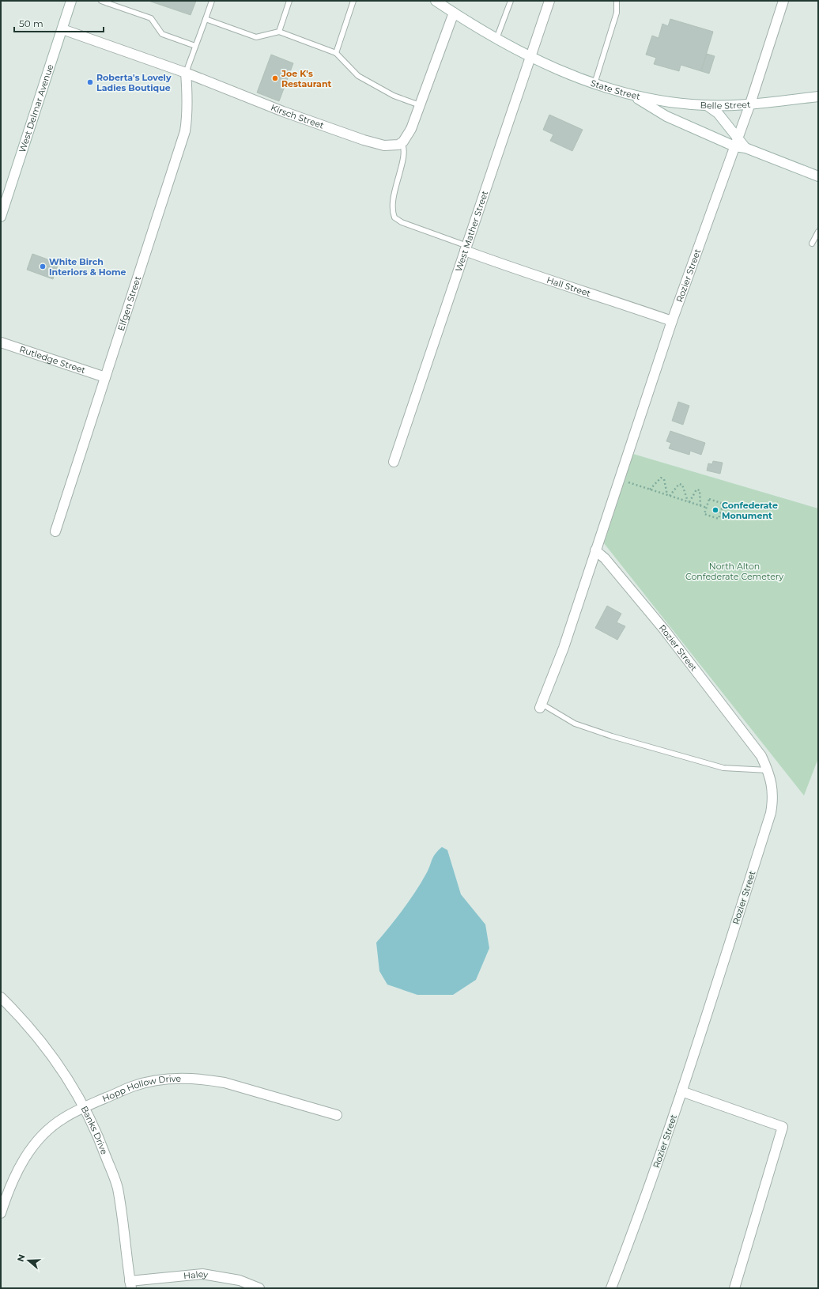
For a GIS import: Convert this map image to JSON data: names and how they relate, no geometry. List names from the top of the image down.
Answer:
{
  "streets": {
    "street": [
      "State Street",
      "Belle Street",
      "West Delmar Avenue",
      "Kirsch Street",
      "West Mather Street",
      "Rozier Street",
      "Hall Street",
      "Elfgen Street",
      "Rutledge Street",
      "Hopp Hollow Drive",
      "Banks Drive",
      "Haley"
    ]
  },
  "crossings": [
    ["State Street", "Belle Street"],
    ["State Street", "West Mather Street"],
    ["State Street", "Rozier Street"],
    ["Belle Street", "Rozier Street"],
    ["West Delmar Avenue", "Kirsch Street"],
    ["Kirsch Street", "Elfgen Street"],
    ["West Mather Street", "Hall Street"],
    ["Rozier Street", "Hall Street"],
    ["Elfgen Street", "Rutledge Street"],
    ["Hopp Hollow Drive", "Banks Drive"],
    ["Banks Drive", "Haley"]
  ],
  "parks": ["North Alton Confederate Cemetery"],
  "places": [
    "Joe K's Restaurant",
    "Roberta's Lovely Ladies Boutique",
    "White Birch Interiors & Home",
    "Confederate Monument"
  ],
  "scale_bar": "50 m",
  "north": "left"
}
